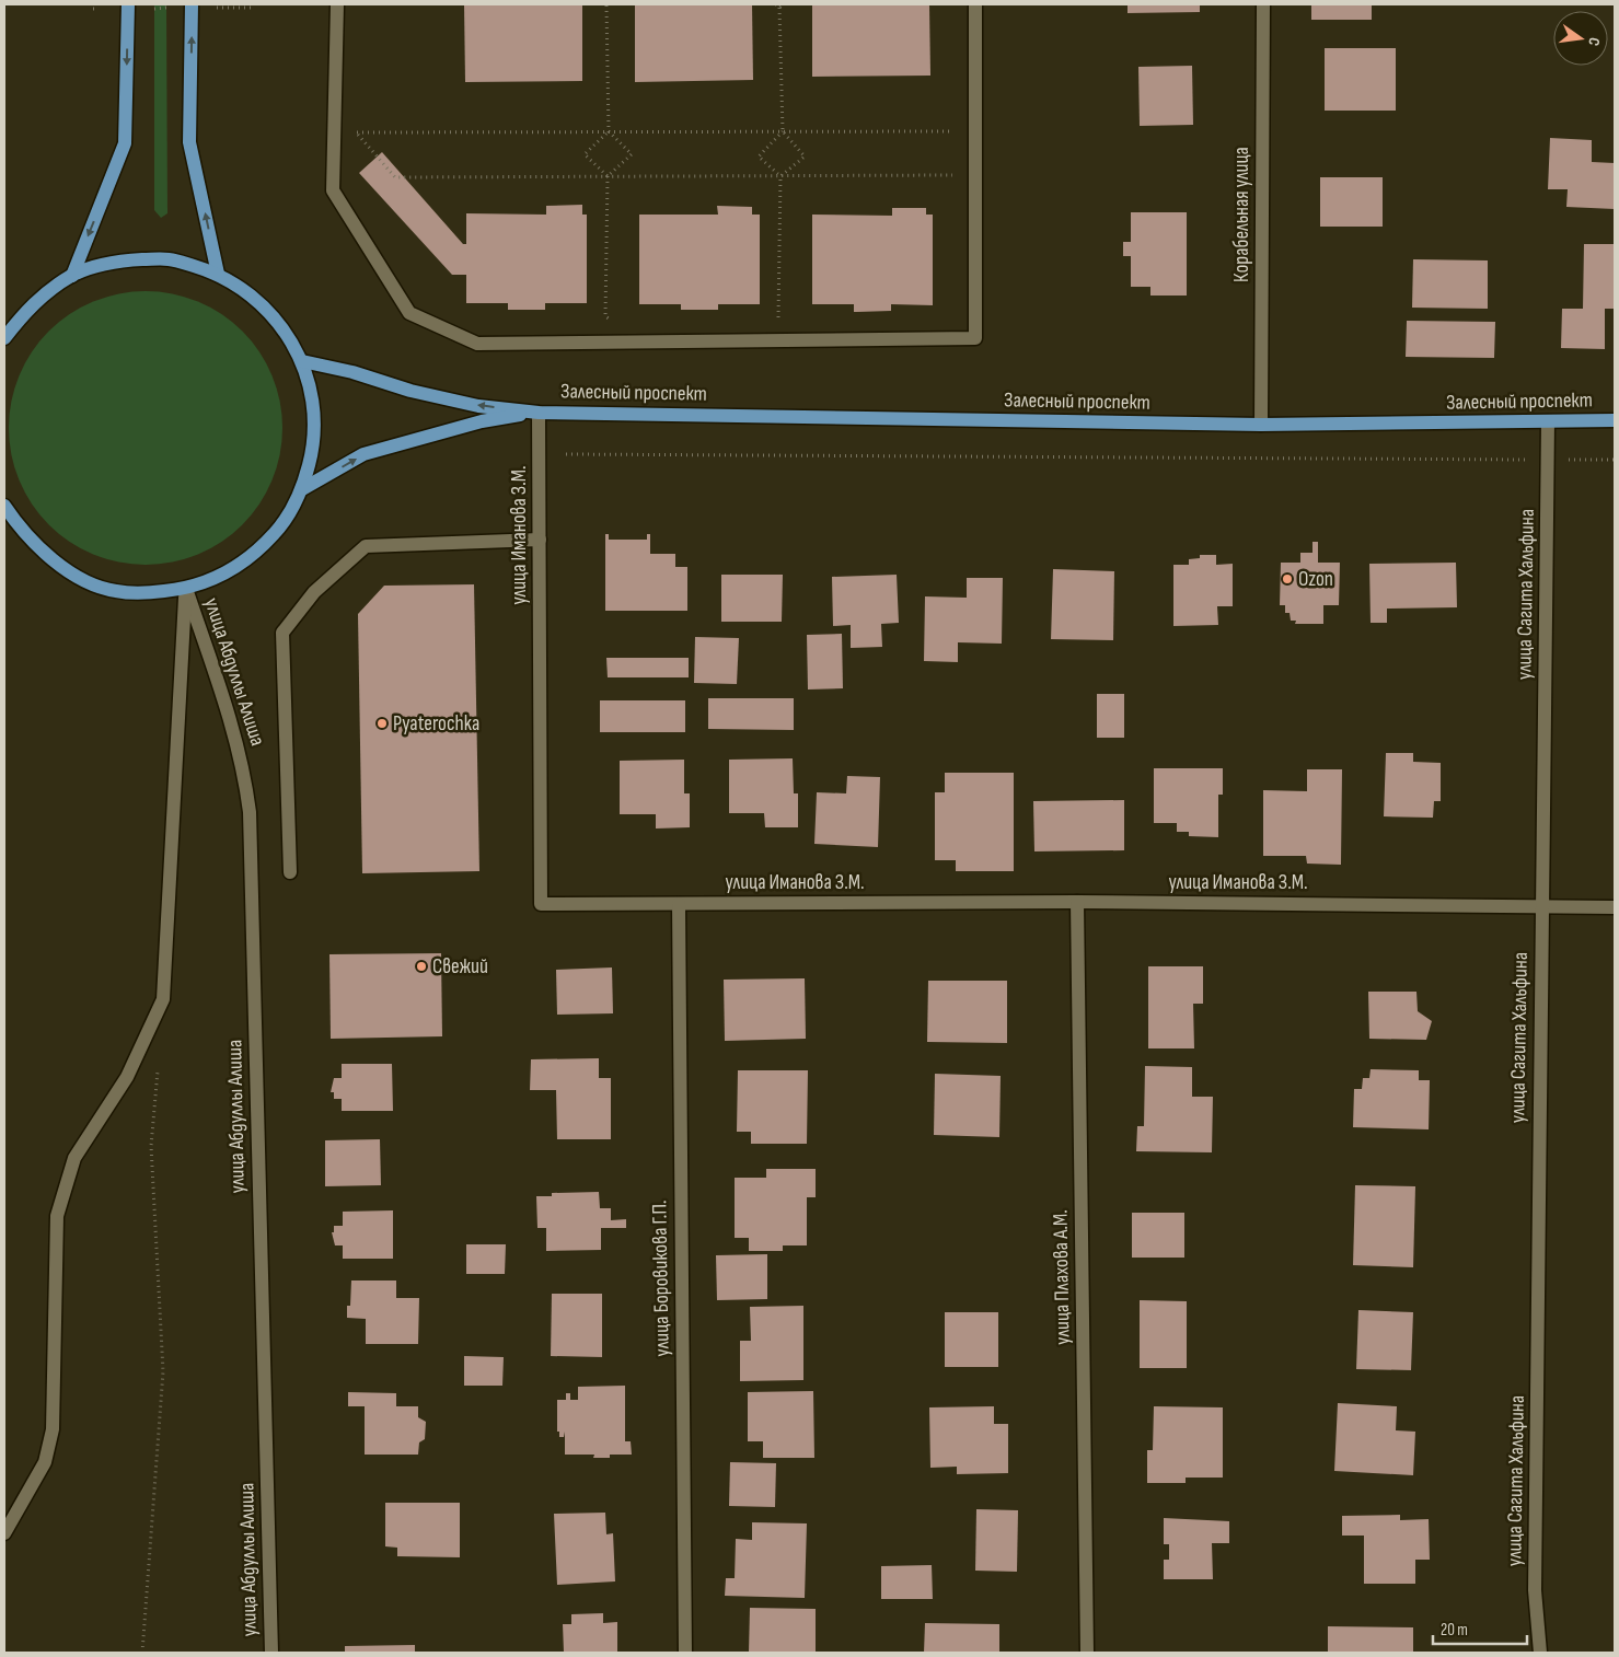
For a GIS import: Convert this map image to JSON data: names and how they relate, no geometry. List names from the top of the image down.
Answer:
{
  "streets": {
    "main road": ["Залесный проспект"],
    "street": [
      "Корабельная улица",
      "улица Иманова З.М.",
      "улица Сагита Хальфина",
      "улица Абдуллы Алиша",
      "улица Плахова А.М.",
      "улица Боровикова Г.П."
    ]
  },
  "crossings": [
    ["Корабельная улица", "Залесный проспект"],
    ["Залесный проспект", "улица Иманова З.М."],
    ["Залесный проспект", "улица Сагита Хальфина"],
    ["улица Иманова З.М.", "улица Сагита Хальфина"],
    ["улица Иманова З.М.", "улица Плахова А.М."],
    ["улица Иманова З.М.", "улица Боровикова Г.П."]
  ],
  "places": ["Ozon", "Pyaterochka", "Свежий"],
  "scale_bar": "20 m",
  "north": "right"
}
